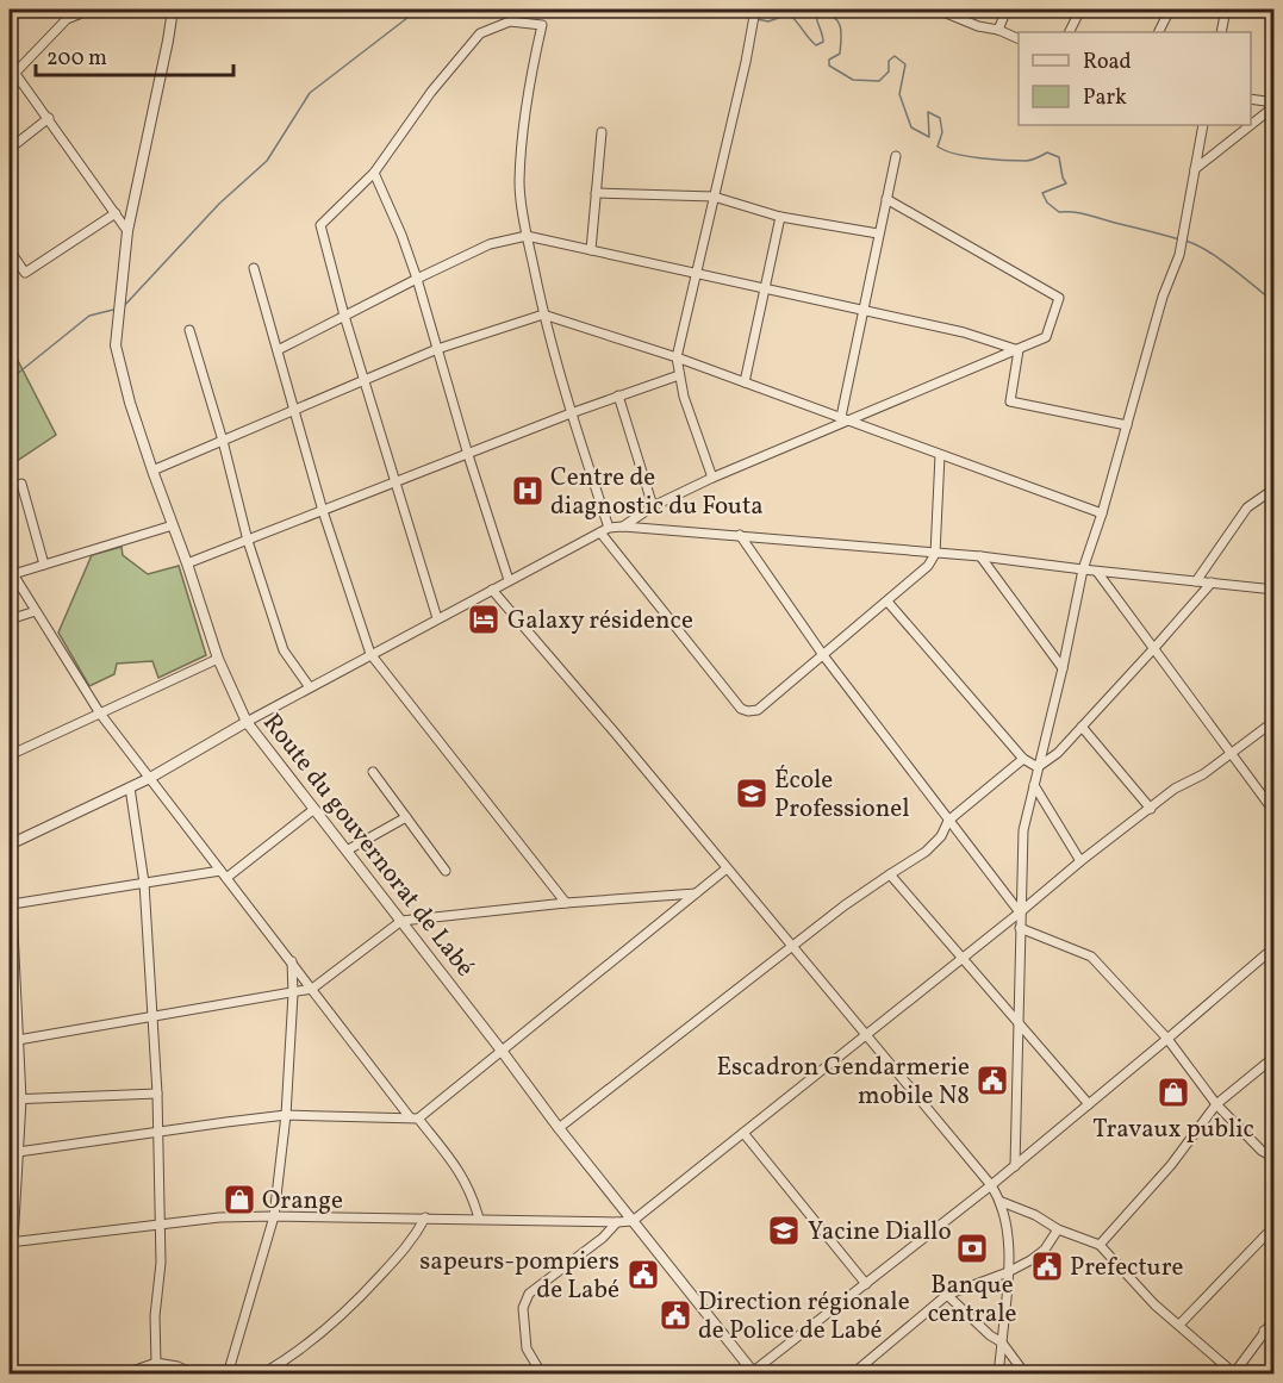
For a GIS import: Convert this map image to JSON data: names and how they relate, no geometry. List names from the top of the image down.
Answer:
{
  "streets": {
    "street": ["Route du gouvernorat de Labé"]
  },
  "places": {
    "hospital": ["Centre de diagnostic du Fouta"],
    "hotel": ["Galaxy résidence"],
    "school or university": ["École Professionel", "Yacine Diallo"],
    "public building": [
      "Escadron Gendarmerie mobile N8",
      "Prefecture",
      "sapeurs-pompiers de Labé",
      "Direction régionale de Police de Labé"
    ],
    "shop": ["Travaux public", "Orange"],
    "bank": ["Banque centrale"]
  },
  "legend": ["Road", "Park"],
  "scale_bar": "200 m"
}
